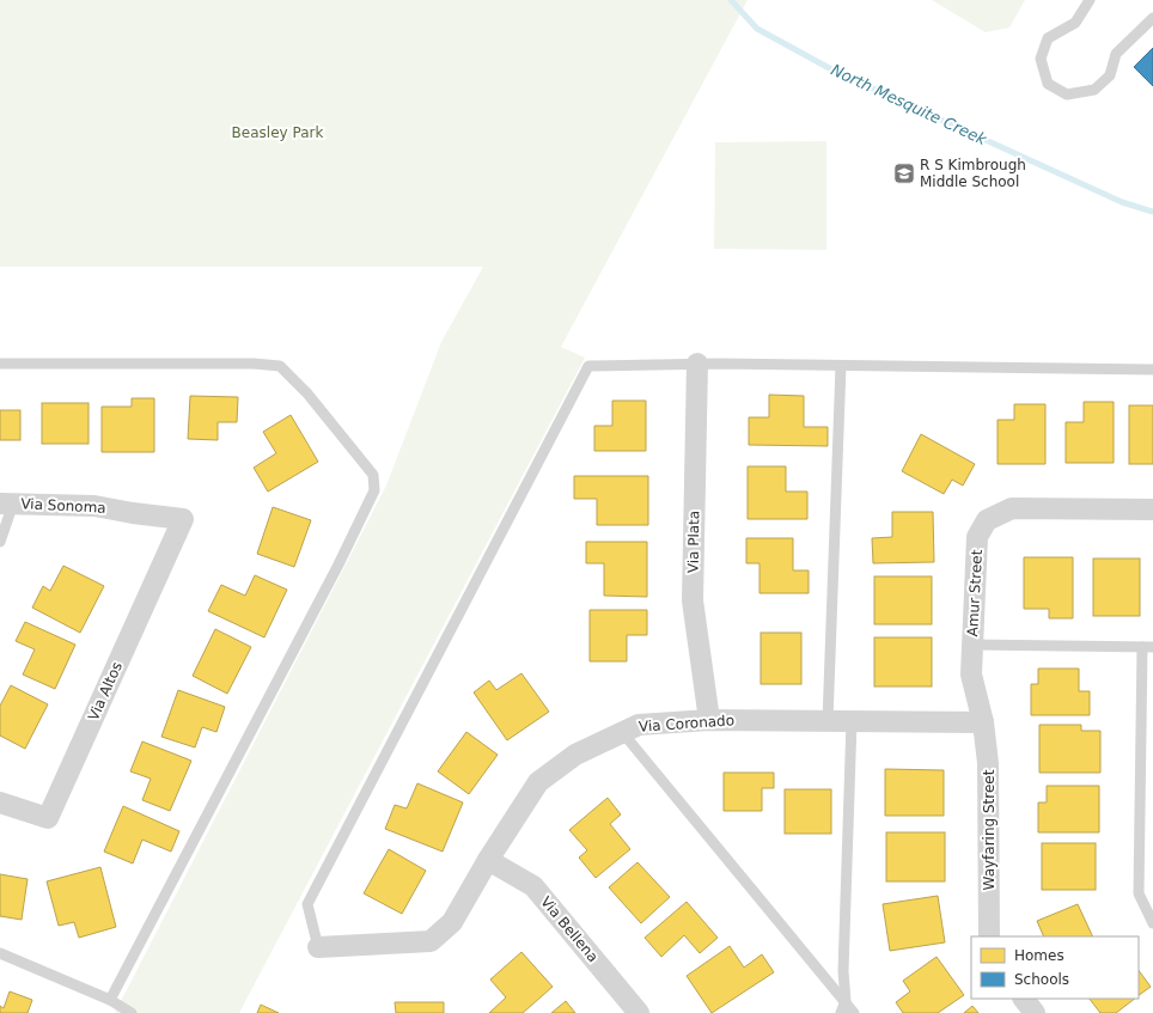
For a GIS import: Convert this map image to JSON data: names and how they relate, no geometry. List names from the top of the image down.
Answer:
{
  "streets": {
    "street": [
      "Via Sonoma",
      "Via Plata",
      "Amur Street",
      "Via Altos",
      "Via Coronado",
      "Wayfaring Street",
      "Via Bellena"
    ]
  },
  "crossings": [
    ["Via Sonoma", "Via Altos"],
    ["Via Plata", "Via Coronado"],
    ["Amur Street", "Via Coronado"],
    ["Amur Street", "Wayfaring Street"],
    ["Via Coronado", "Wayfaring Street"],
    ["Via Coronado", "Via Bellena"]
  ],
  "water": ["North Mesquite Creek"],
  "parks": ["Beasley Park"],
  "places": {
    "school or university": ["R S Kimbrough Middle School"]
  },
  "legend": ["Homes", "Schools"]
}
